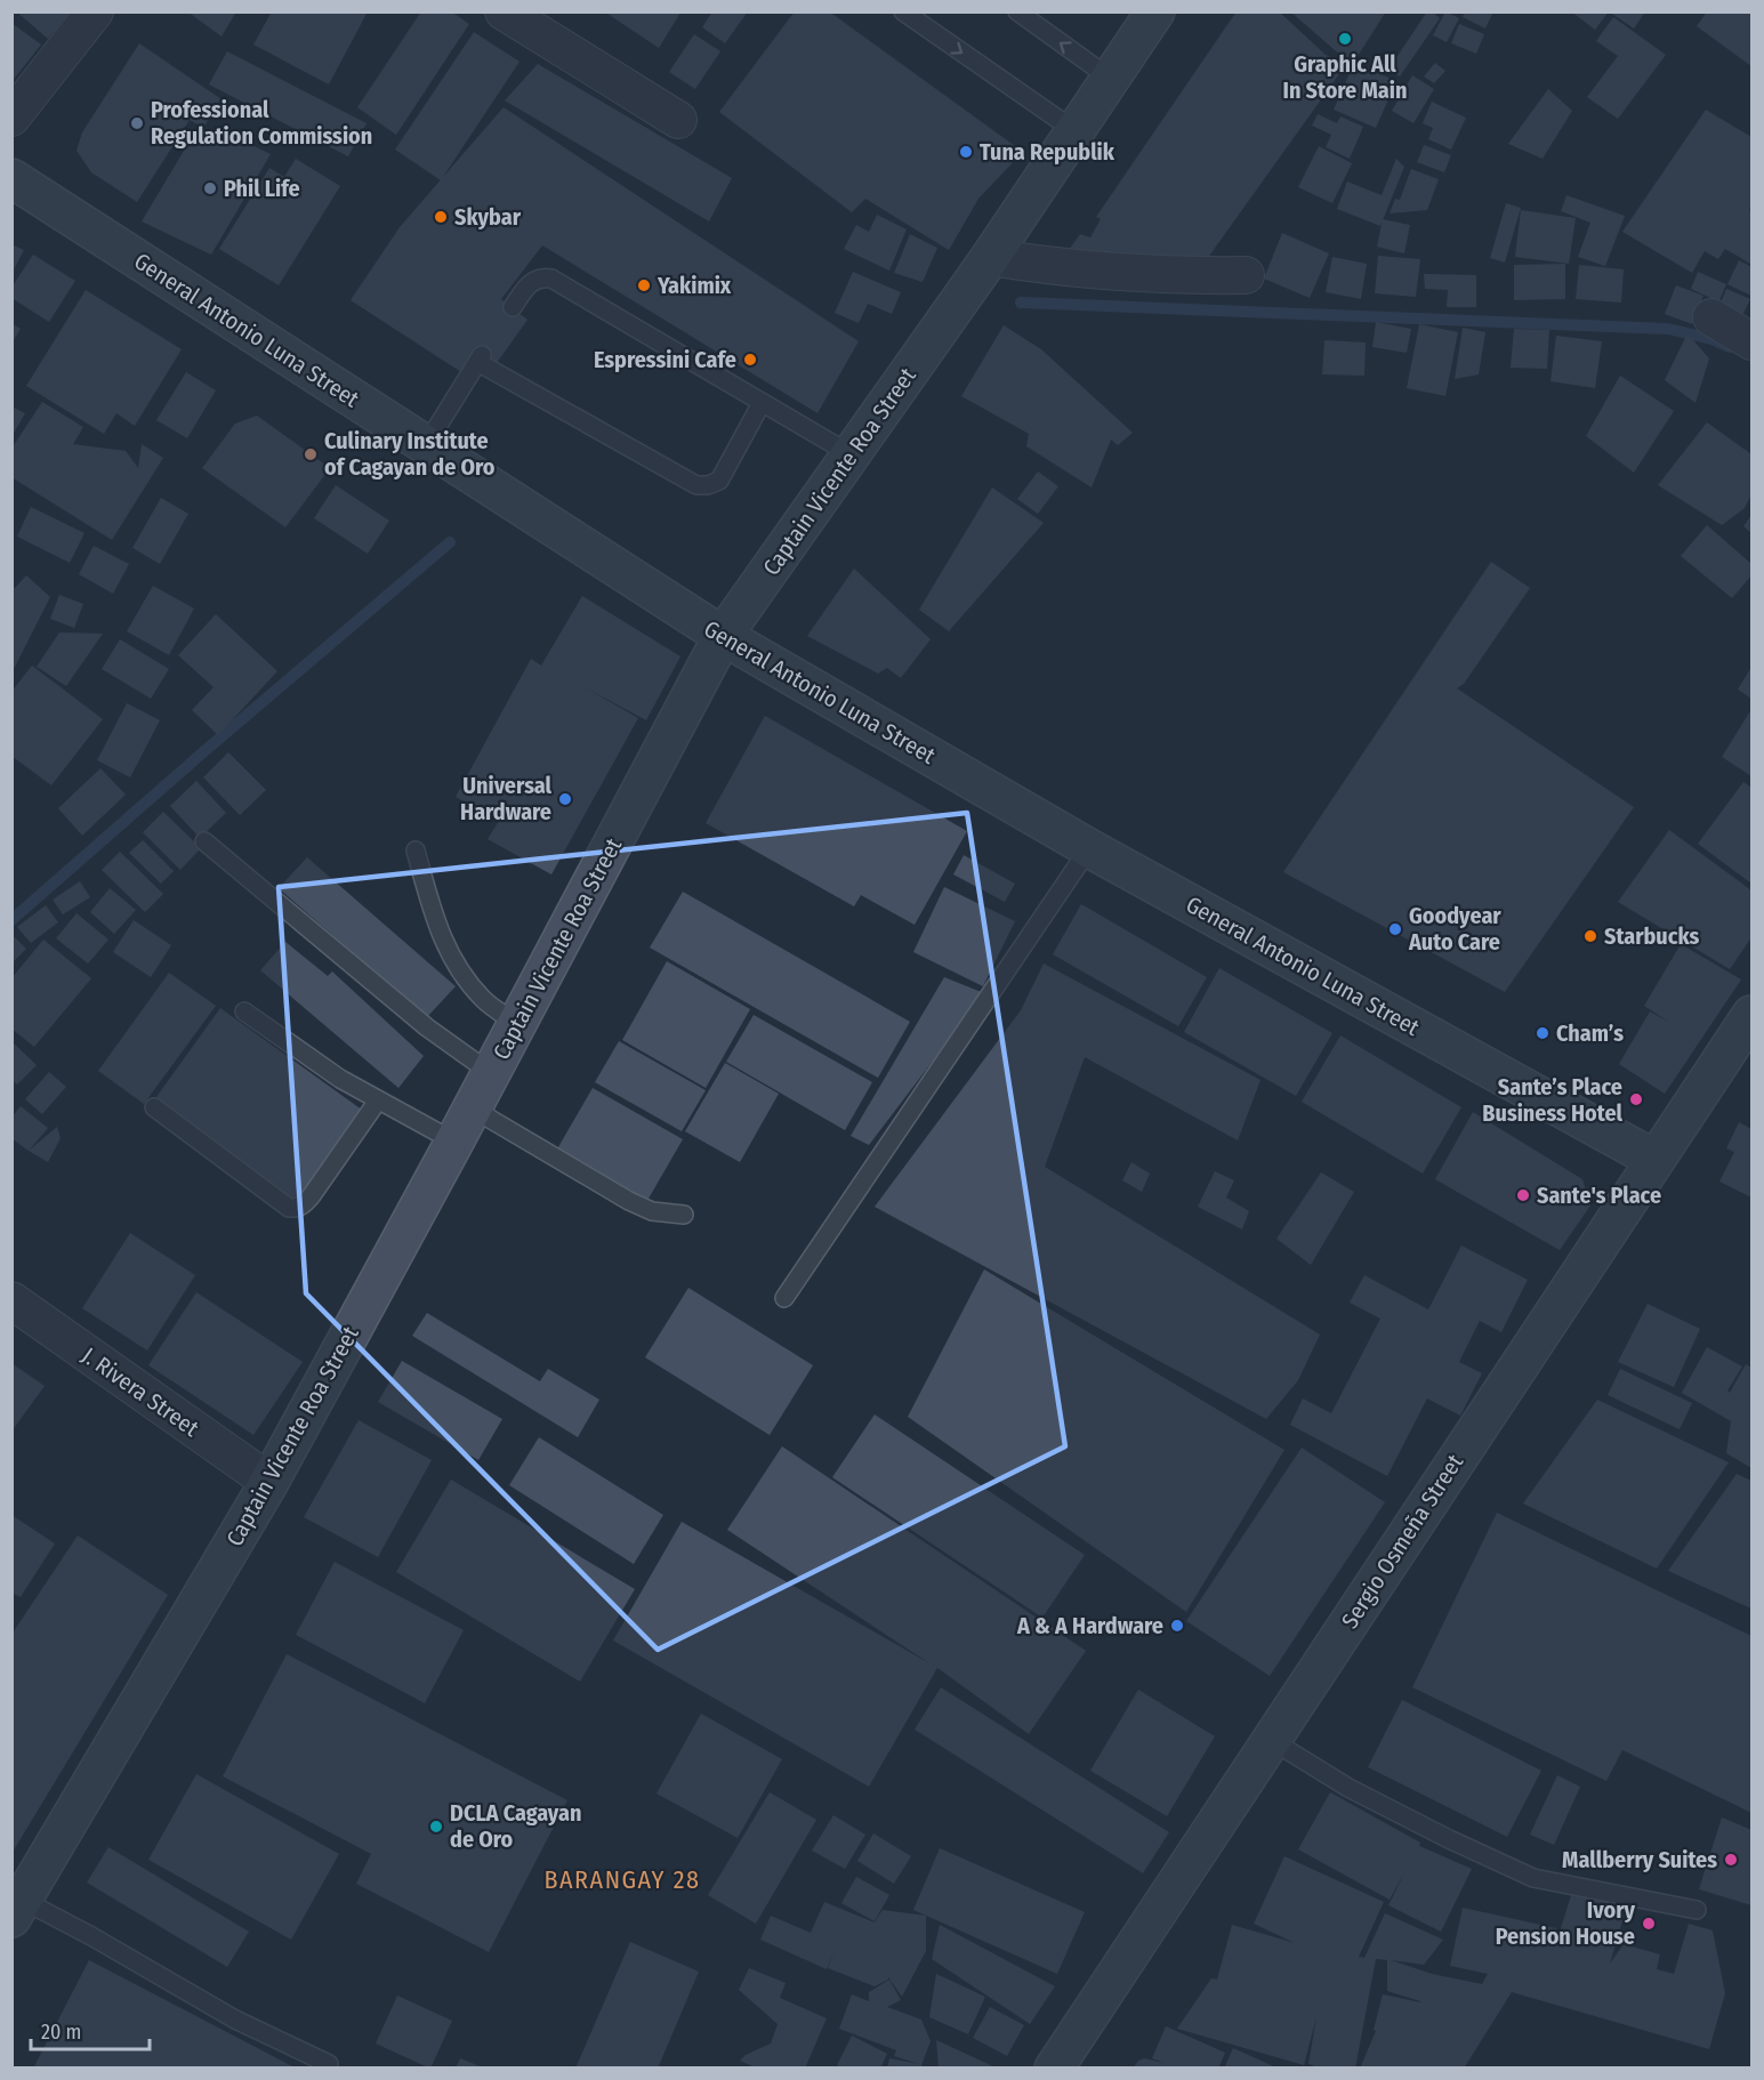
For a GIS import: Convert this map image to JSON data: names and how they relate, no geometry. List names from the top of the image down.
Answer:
{
  "streets": {
    "street": [
      "General Antonio Luna Street",
      "Captain Vicente Roa Street",
      "J. Rivera Street",
      "Sergio Osmeña Street"
    ]
  },
  "crossings": [
    ["General Antonio Luna Street", "Captain Vicente Roa Street"],
    ["General Antonio Luna Street", "Sergio Osmeña Street"],
    ["Captain Vicente Roa Street", "J. Rivera Street"]
  ],
  "districts": ["BARANGAY 28"],
  "places": [
    "Graphic All In Store Main",
    "Professional Regulation Commission",
    "Tuna Republik",
    "Phil Life",
    "Skybar",
    "Yakimix",
    "Espressini Cafe",
    "Culinary Institute of Cagayan de Oro",
    "Universal Hardware",
    "Goodyear Auto Care",
    "Starbucks",
    "Cham’s",
    "Sante’s Place Business Hotel",
    "Sante's Place",
    "A & A Hardware",
    "DCLA Cagayan de Oro",
    "Mallberry Suites",
    "Ivory Pension House"
  ],
  "scale_bar": "20 m"
}
